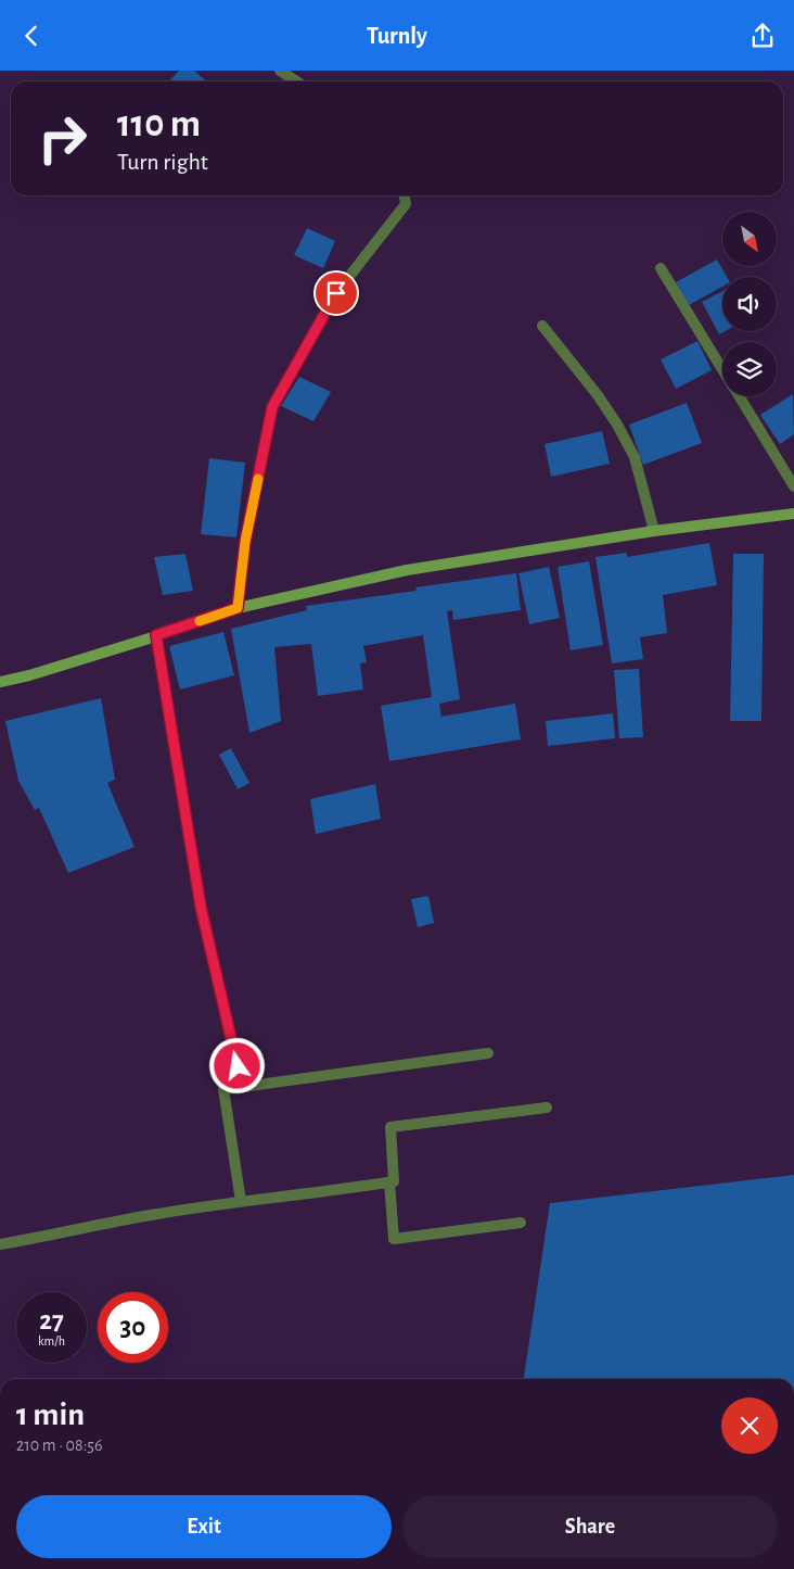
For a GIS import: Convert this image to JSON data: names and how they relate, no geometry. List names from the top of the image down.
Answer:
{
  "north": "bottom right",
  "page": {
    "header": "Turnly",
    "turn": ["110 m", "Turn right"],
    "speed": "27 km/h",
    "limit": "30",
    "heading": ["1 min", "210 m · 08:56"],
    "buttons": ["Exit", "Share"]
  }
}
